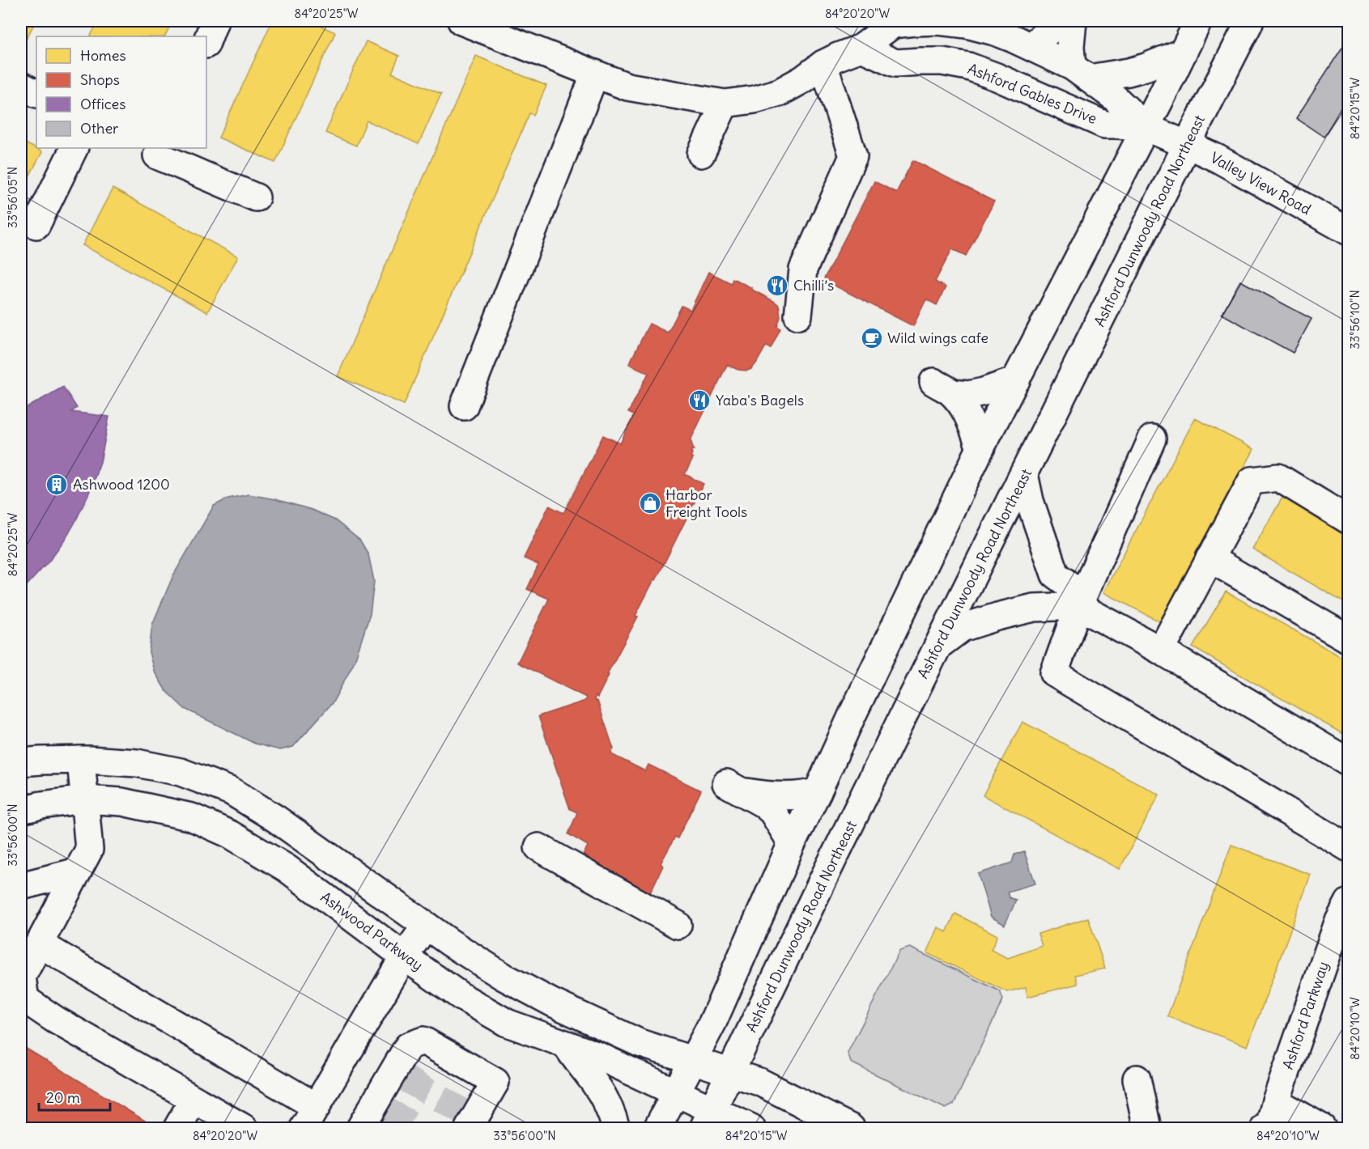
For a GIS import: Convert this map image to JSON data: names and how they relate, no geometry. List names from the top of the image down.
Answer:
{
  "streets": {
    "street": [
      "Ashford Gables Drive",
      "Valley View Road",
      "Ashford Dunwoody Road Northeast",
      "Ashwood Parkway",
      "Ashford Parkway"
    ]
  },
  "crossings": [
    ["Ashford Gables Drive", "Valley View Road"],
    ["Valley View Road", "Ashford Dunwoody Road Northeast"],
    ["Ashford Dunwoody Road Northeast", "Ashwood Parkway"]
  ],
  "places": {
    "restaurant": ["Chilli’s", "Yaba's Bagels"],
    "cafe": ["Wild wings cafe"],
    "building": ["Ashwood 1200"],
    "shop": ["Harbor Freight Tools"]
  },
  "legend": [
    "Homes",
    "Shops",
    "Offices",
    "Other"
  ],
  "scale_bar": "20 m",
  "coordinates": [
    "84°20'25\"W",
    "84°20'20\"W",
    "84°20'15\"W",
    "33°56'05\"N",
    "33°56'10\"N",
    "33°56'00\"N",
    "84°20'10\"W"
  ]
}
